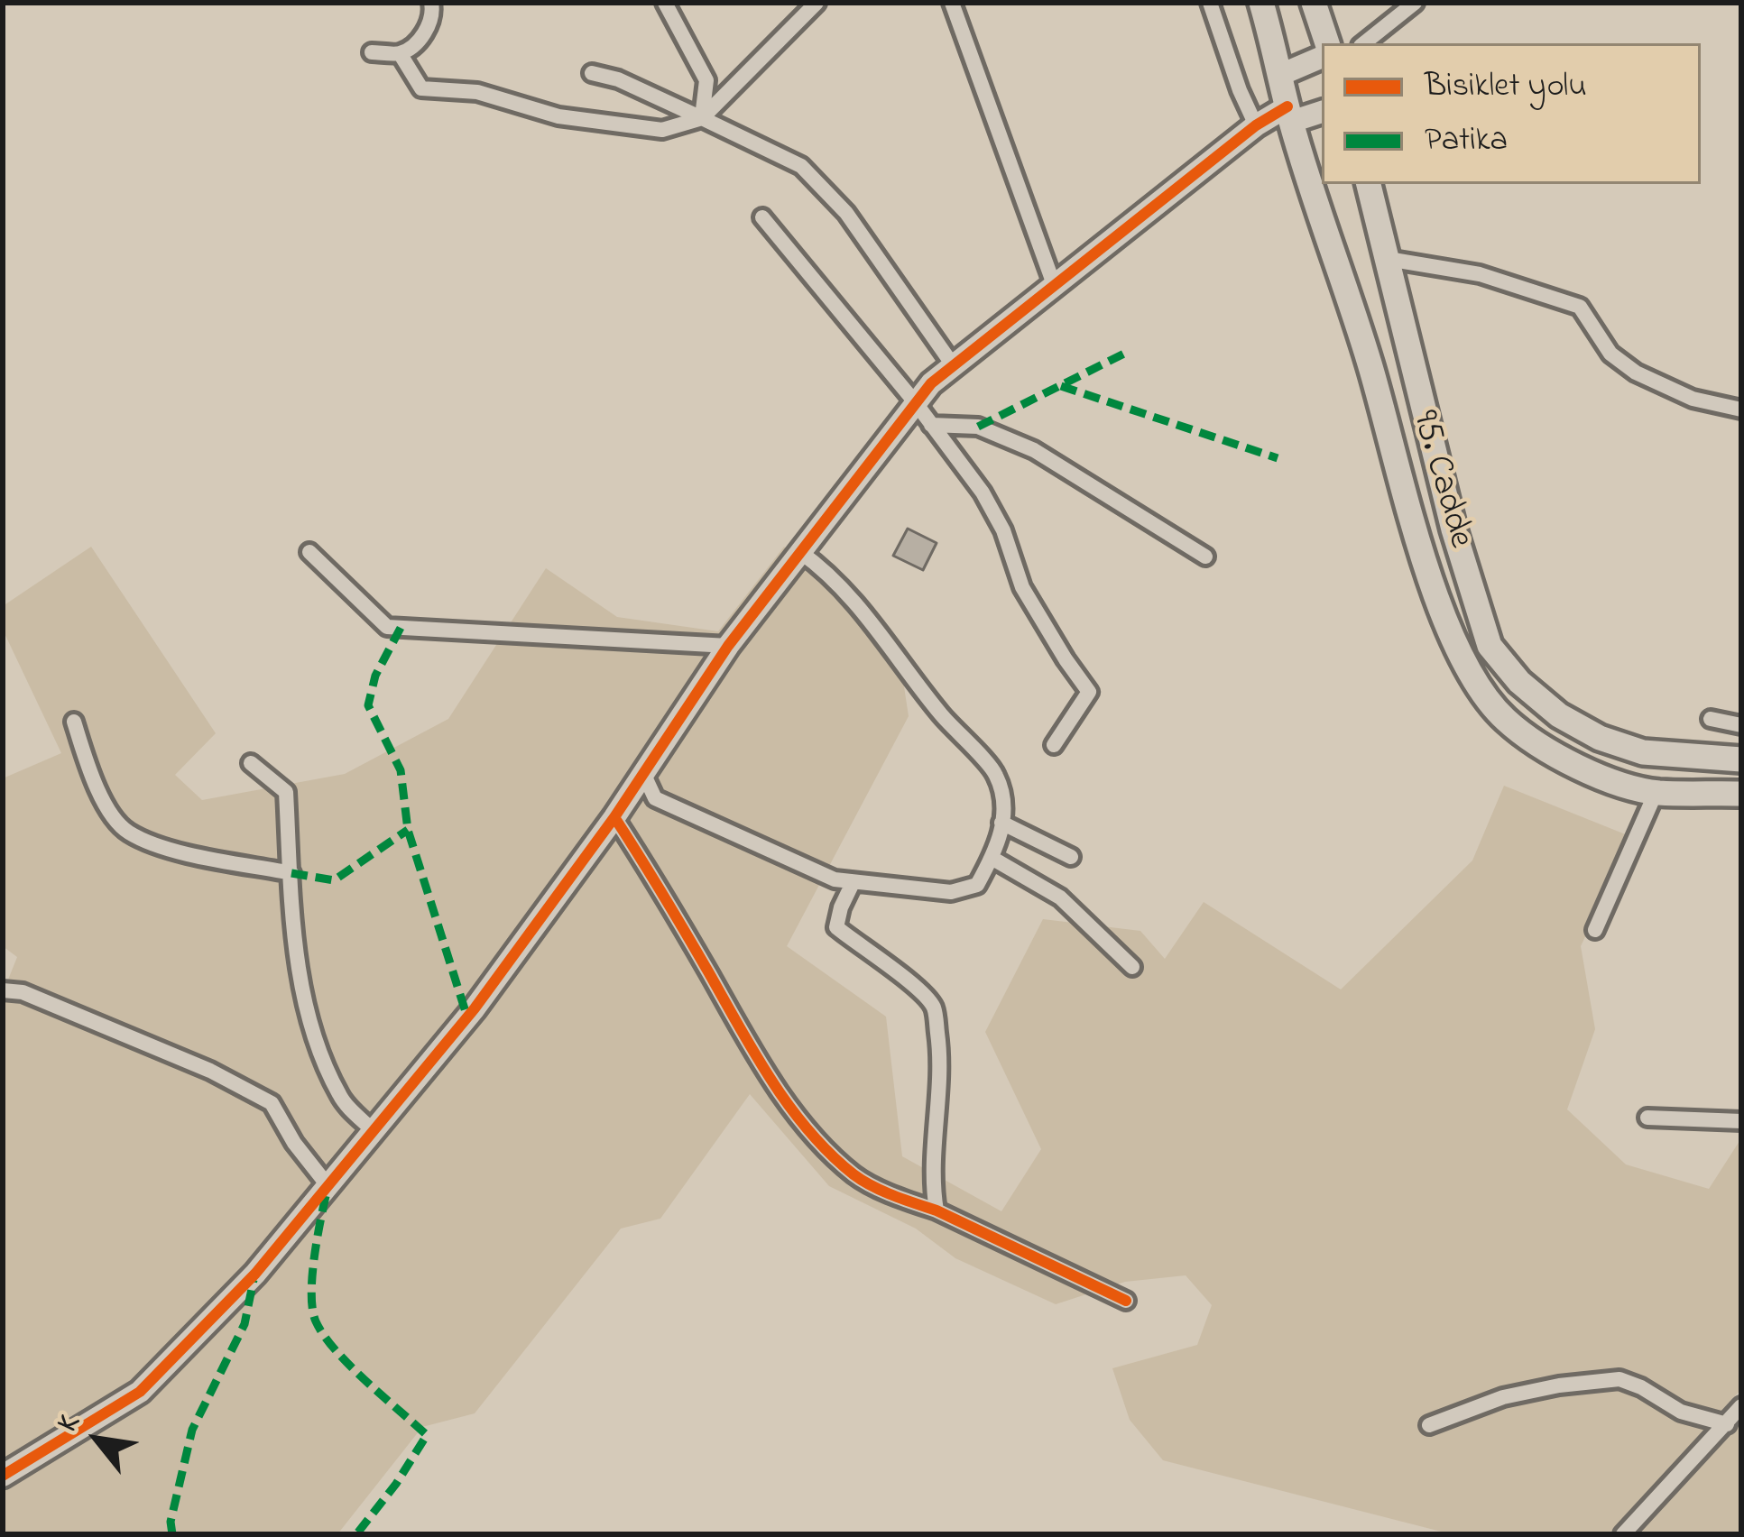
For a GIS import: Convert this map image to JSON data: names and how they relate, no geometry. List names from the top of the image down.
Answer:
{
  "streets": {
    "main road": ["95. Cadde"]
  },
  "legend": ["Bisiklet yolu", "Patika"],
  "north": "top left"
}
